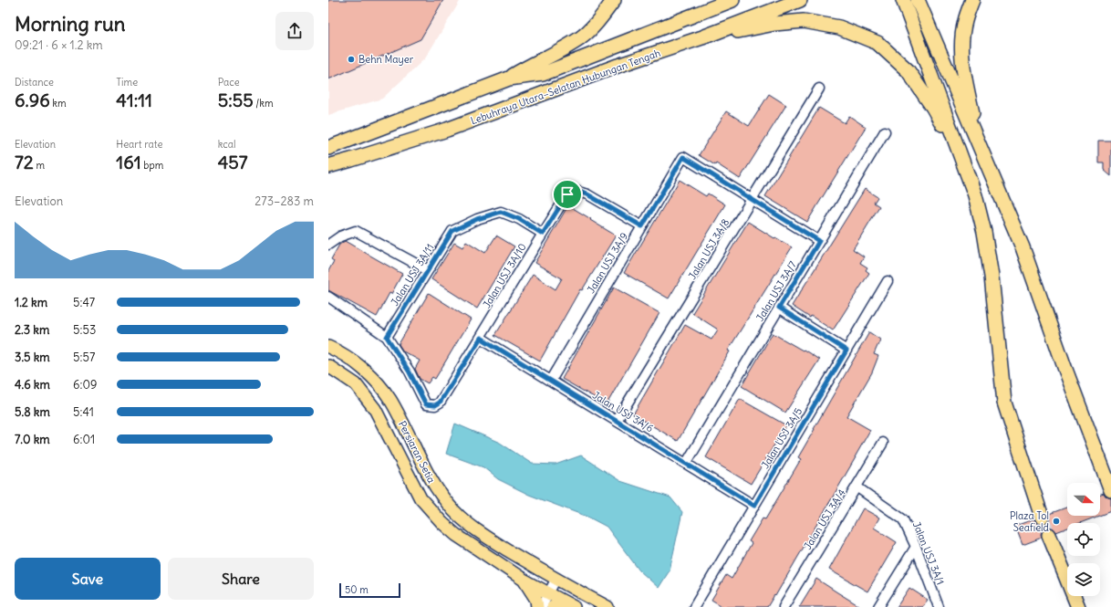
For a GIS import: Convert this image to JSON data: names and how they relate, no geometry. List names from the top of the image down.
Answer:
{
  "streets": {
    "highway": ["Lebuhraya Utara–Selatan Hubungan Tengah"],
    "main road": ["Persiaran Setia"],
    "street": [
      "Jalan USJ 3A/8",
      "Jalan USJ 3A/9",
      "Jalan USJ 3A/11",
      "Jalan USJ 3A/10",
      "Jalan USJ 3A/7",
      "Jalan USJ 3A/6",
      "Jalan USJ 3A/5",
      "Jalan USJ 3A/4",
      "Jalan USJ 3A/1"
    ]
  },
  "crossings": [
    ["Jalan USJ 3A/8", "Jalan USJ 3A/9"],
    ["Jalan USJ 3A/8", "Jalan USJ 3A/6"],
    ["Jalan USJ 3A/9", "Jalan USJ 3A/10"],
    ["Jalan USJ 3A/9", "Jalan USJ 3A/6"],
    ["Jalan USJ 3A/11", "Jalan USJ 3A/10"],
    ["Jalan USJ 3A/10", "Jalan USJ 3A/6"],
    ["Jalan USJ 3A/7", "Jalan USJ 3A/6"],
    ["Jalan USJ 3A/6", "Jalan USJ 3A/5"],
    ["Jalan USJ 3A/4", "Jalan USJ 3A/1"]
  ],
  "places": ["Behn Mayer", "Plaza Tol Seafield"],
  "scale_bar": "50 m",
  "north": "right",
  "page": {
    "heading": ["Morning run", "09:21 · 6 × 1.2 km"],
    "stats": [
      ["Distance", "6.96 km"],
      ["Time", "41:11"],
      ["Pace", "5:55 /km"],
      ["Elevation", "72 m"],
      ["Heart rate", "161 bpm"],
      ["kcal", "457"]
    ],
    "chart": ["Elevation", "273–283 m"],
    "list": [
      {
        "name": "1.2 km",
        "note": "5:47"
      },
      {
        "name": "2.3 km",
        "note": "5:53"
      },
      {
        "name": "3.5 km",
        "note": "5:57"
      },
      {
        "name": "4.6 km",
        "note": "6:09"
      },
      {
        "name": "5.8 km",
        "note": "5:41"
      },
      {
        "name": "7.0 km",
        "note": "6:01"
      }
    ],
    "buttons": ["Save", "Share"],
    "scale": "50 m"
  }
}
